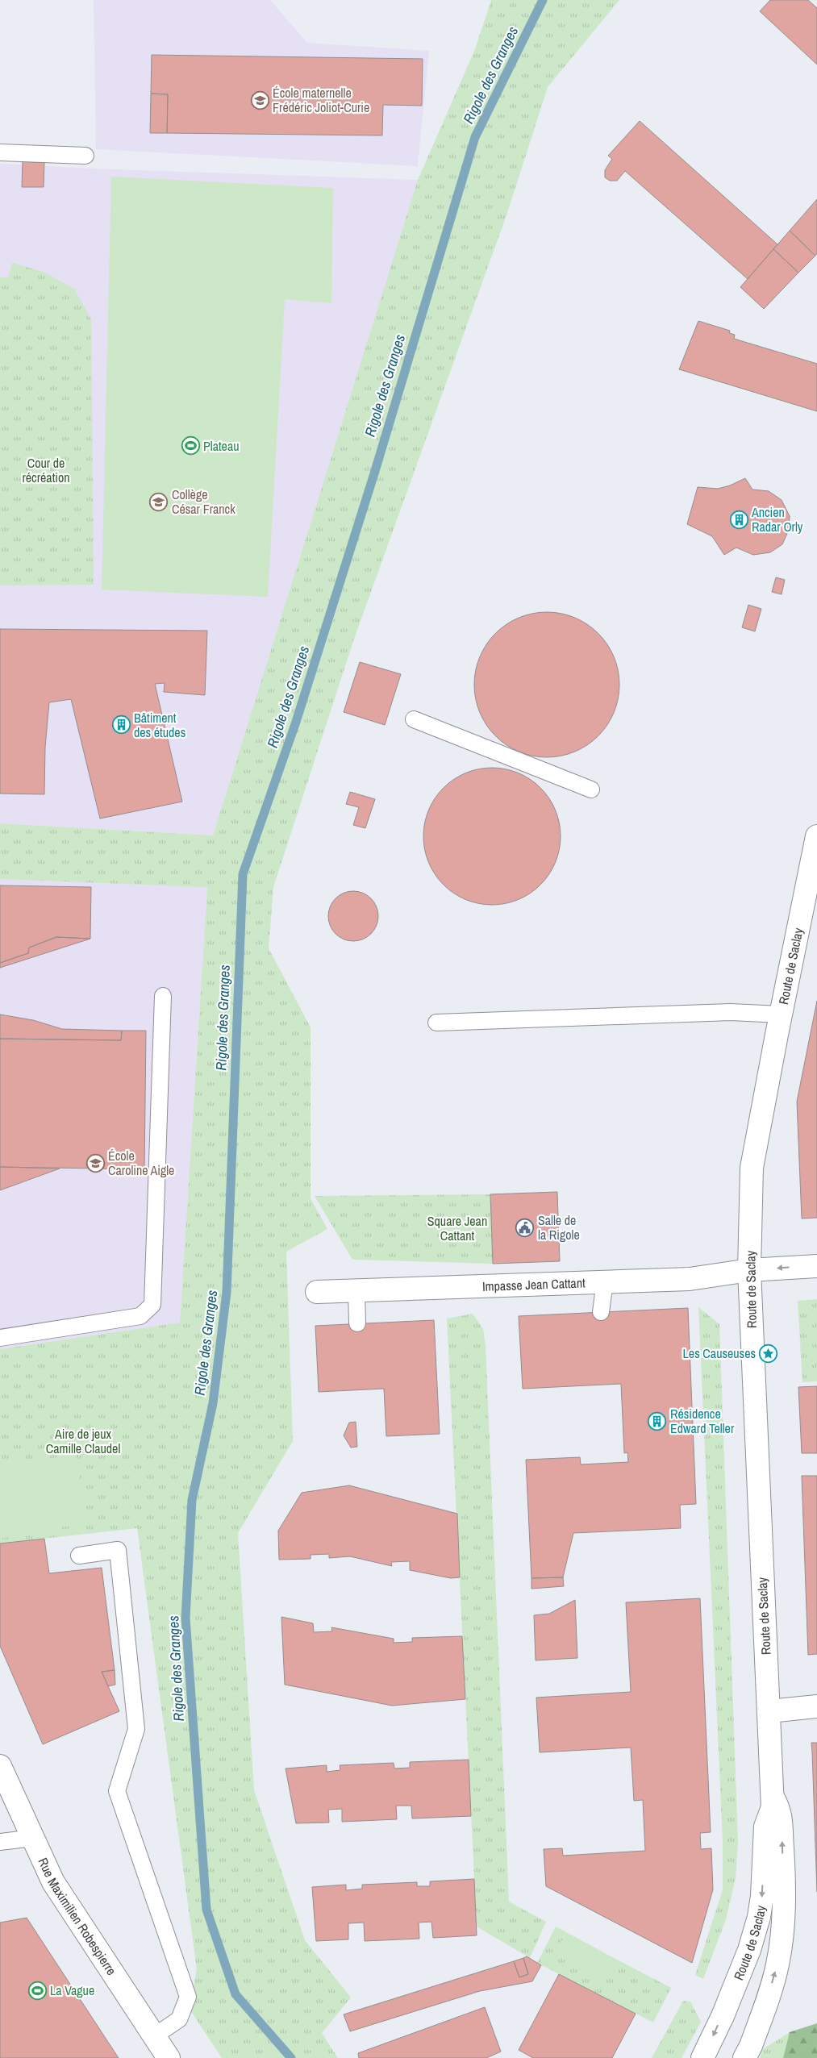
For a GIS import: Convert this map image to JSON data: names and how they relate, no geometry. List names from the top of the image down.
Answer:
{
  "streets": {
    "main road": ["Route de Saclay", "Impasse Jean Cattant", "Rue Maximilien Robespierre"]
  },
  "crossings": [
    ["Route de Saclay", "Impasse Jean Cattant"]
  ],
  "water": ["Rigole des Granges"],
  "parks": ["Cour de récréation", "Square Jean Cattant", "Aire de jeux Camille Claudel"],
  "places": {
    "school or university": ["École maternelle Frédéric Joliot-Curie", "Collège César Franck", "École Caroline Aigle"],
    "sports": ["Plateau", "La Vague"],
    "building": ["Ancien Radar Orly", "Bâtiment des études", "Résidence Edward Teller"],
    "public building": ["Salle de la Rigole"],
    "place": ["Les Causeuses"]
  }
}
